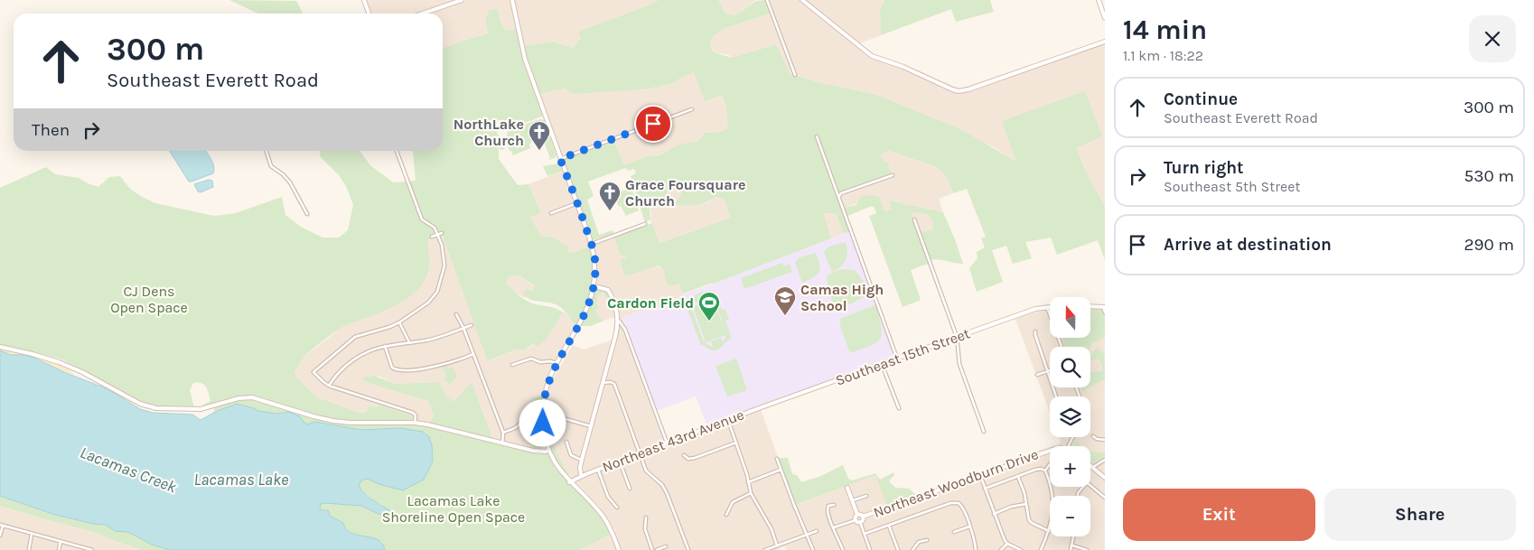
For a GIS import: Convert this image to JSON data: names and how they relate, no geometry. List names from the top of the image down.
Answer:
{
  "streets": {
    "street": ["Southeast 15th Street", "Northeast 43rd Avenue", "Northeast Woodburn Drive"]
  },
  "crossings": [
    ["Southeast 15th Street", "Northeast 43rd Avenue"]
  ],
  "water": ["Lacamas Creek", "Lacamas Lake"],
  "parks": ["CJ Dens Open Space", "Lacamas Lake Shoreline Open Space"],
  "places": {
    "church": ["NorthLake Church", "Grace Foursquare Church"],
    "school or university": ["Camas High School"],
    "sports": ["Cardon Field"]
  },
  "north": "top",
  "page": {
    "heading": ["14 min", "1.1 km · 18:22"],
    "turn": ["300 m", "Southeast Everett Road"],
    "list": [
      {
        "name": "Continue",
        "note": "Southeast Everett Road",
        "value": "300 m"
      },
      {
        "name": "Turn right",
        "note": "Southeast 5th Street",
        "value": "530 m"
      },
      {
        "name": "Arrive at destination",
        "value": "290 m"
      }
    ],
    "then": "Then",
    "map_buttons": ["+", "−"],
    "buttons": ["Exit", "Share"]
  }
}
